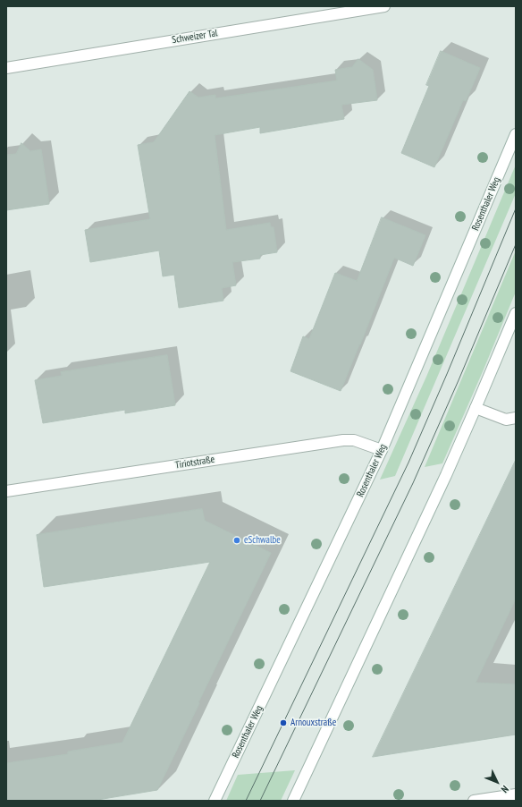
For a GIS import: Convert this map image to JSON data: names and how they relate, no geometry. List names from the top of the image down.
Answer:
{
  "streets": {
    "main road": ["Schweizer Tal", "Rosenthaler Weg", "Tiriotstraße"]
  },
  "crossings": [
    ["Rosenthaler Weg", "Tiriotstraße"]
  ],
  "places": ["eSchwalbe", "Arnouxstraße"],
  "north": "bottom right"
}
